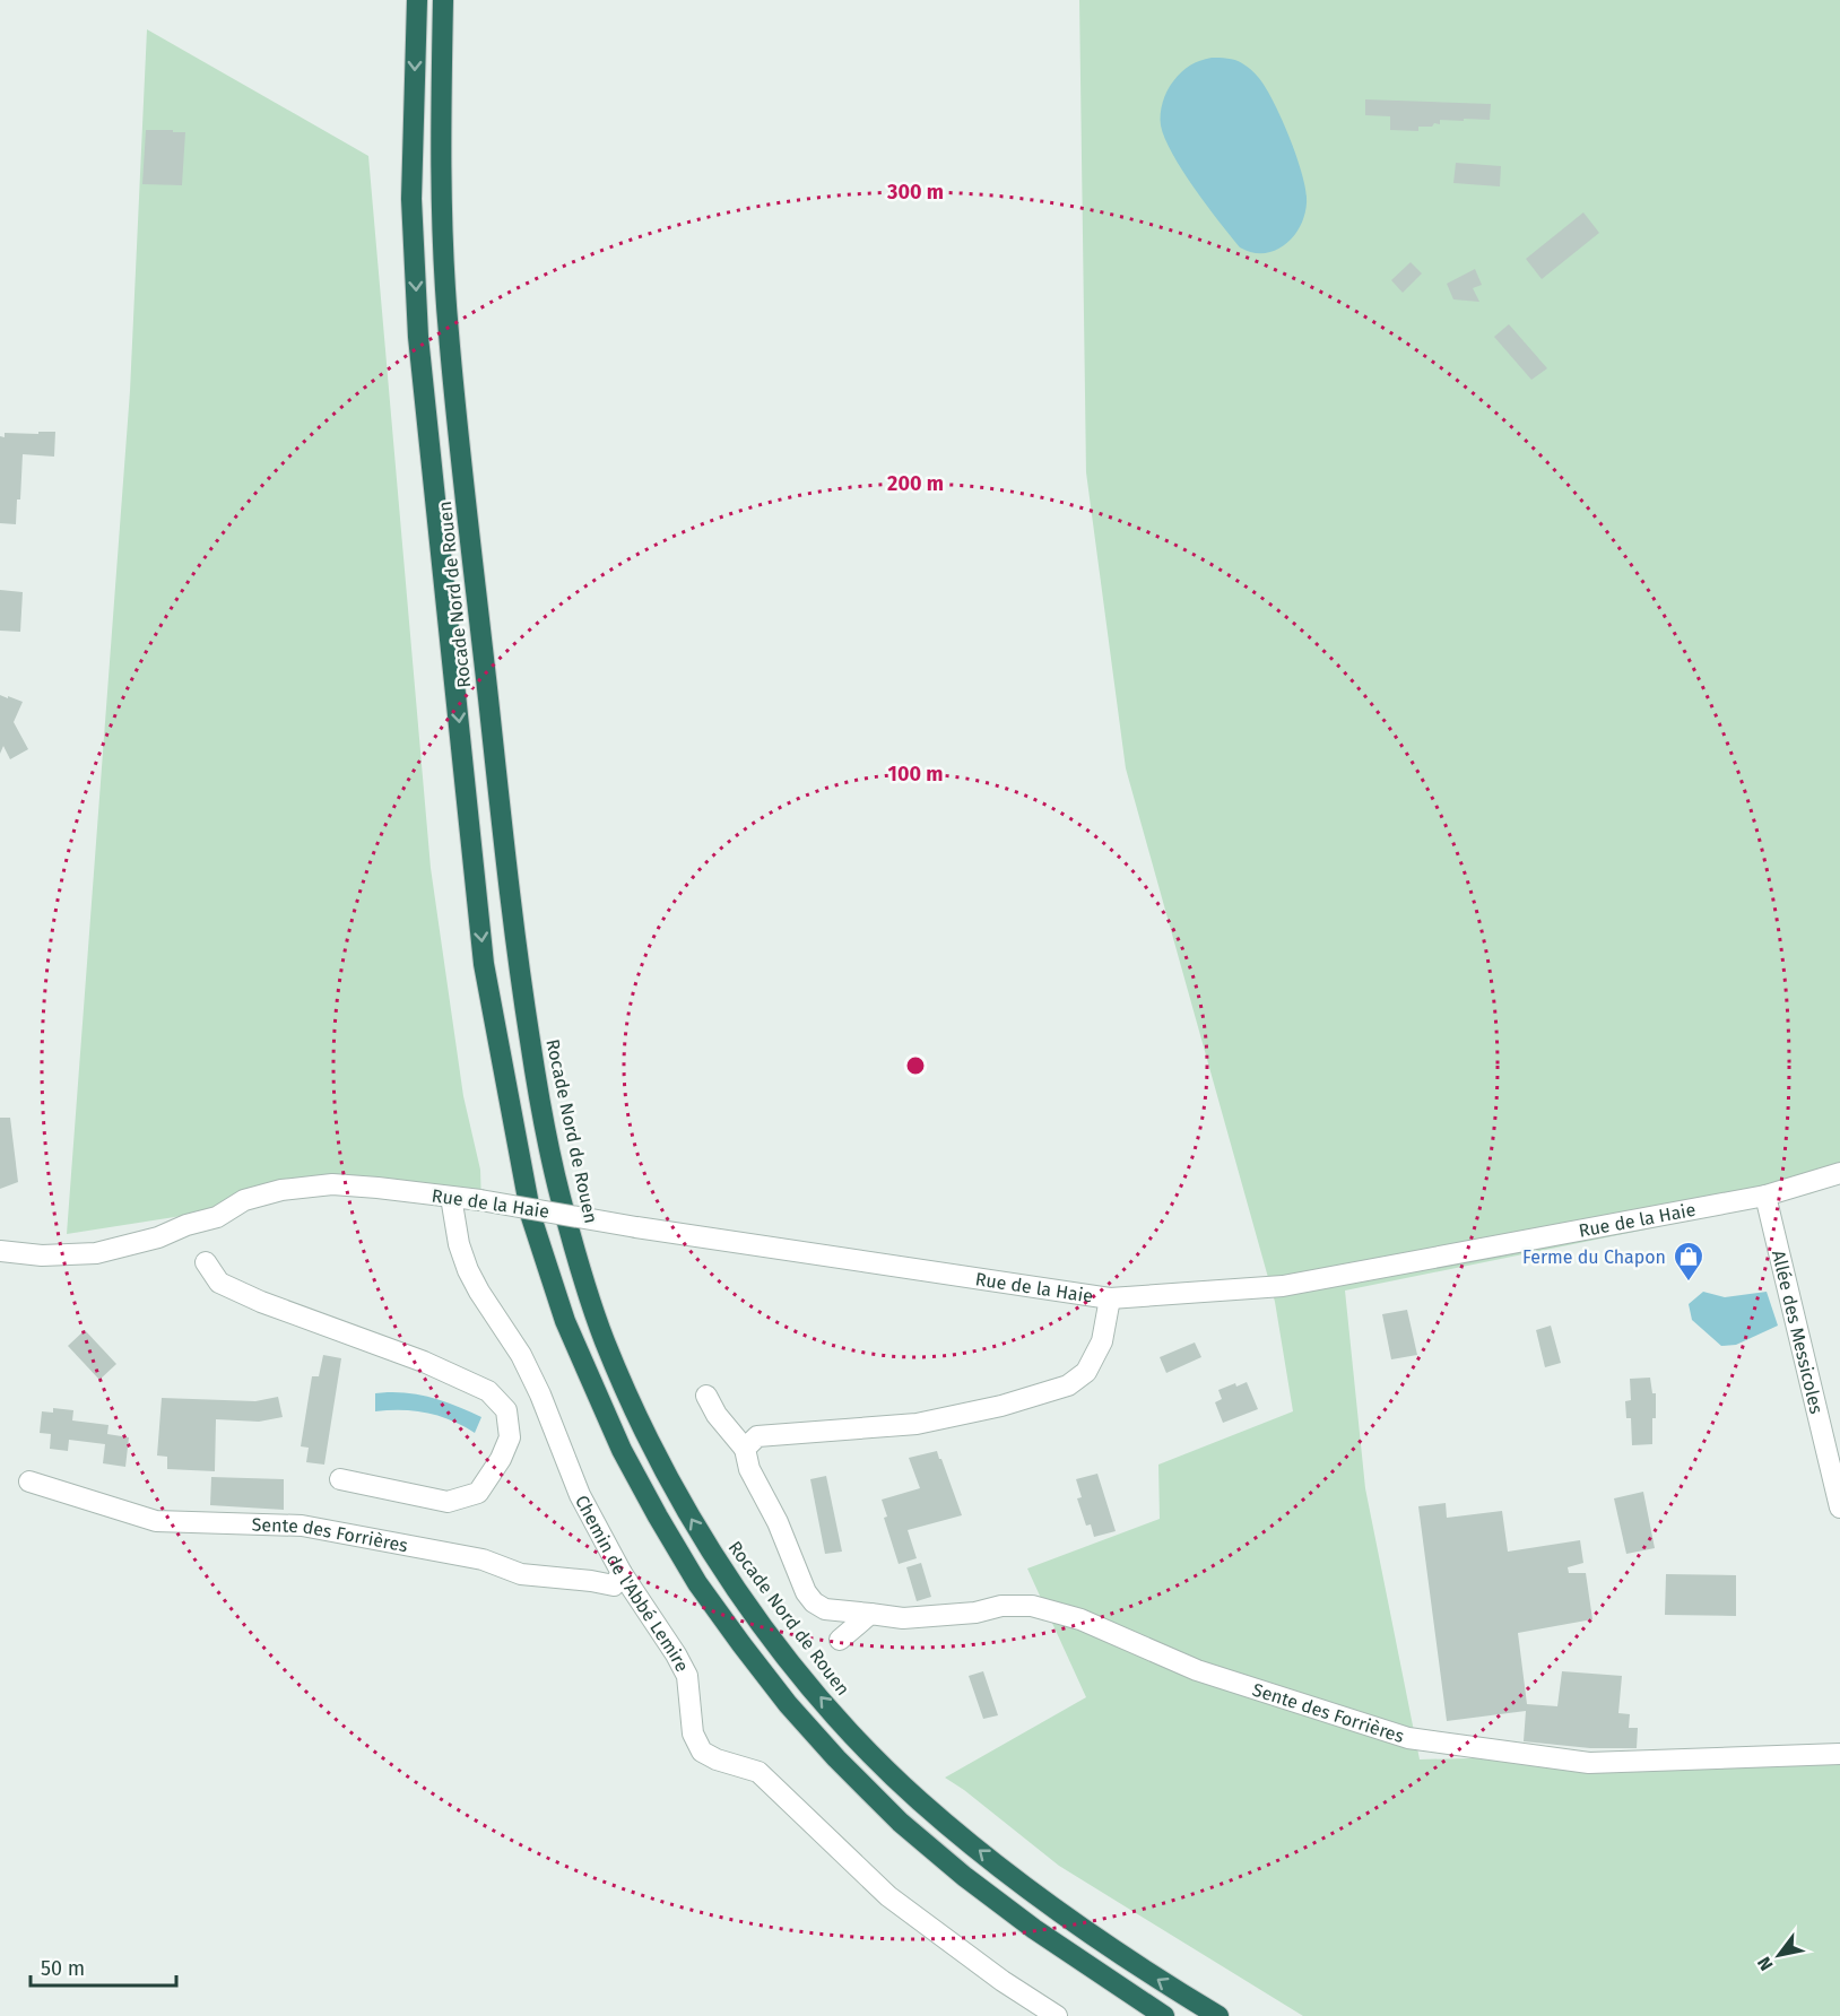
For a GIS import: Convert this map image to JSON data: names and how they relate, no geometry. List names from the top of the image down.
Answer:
{
  "streets": {
    "highway": ["Rocade Nord de Rouen"],
    "street": [
      "Rue de la Haie",
      "Allée des Messicoles",
      "Sente des Forrières",
      "Chemin de l'Abbé Lemire"
    ]
  },
  "crossings": [
    ["Rue de la Haie", "Allée des Messicoles"],
    ["Rue de la Haie", "Chemin de l'Abbé Lemire"],
    ["Sente des Forrières", "Chemin de l'Abbé Lemire"]
  ],
  "places": {
    "shop": ["Ferme du Chapon"]
  },
  "scale_bar": "50 m",
  "north": "bottom left",
  "rings": ["300 m", "200 m", "100 m"]
}
